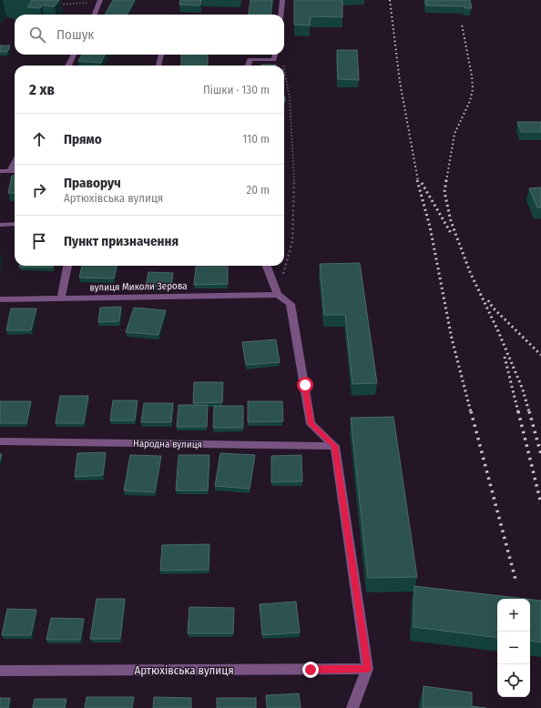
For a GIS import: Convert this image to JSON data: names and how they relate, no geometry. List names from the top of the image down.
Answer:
{
  "streets": {
    "street": ["вулиця Миколи Зерова", "Народна вулиця", "Артюхівська вулиця"]
  },
  "page": {
    "search": "Пошук",
    "heading": ["2 хв", "Пішки · 130 m"],
    "list": [
      ["Прямо", "110 m"],
      ["Праворуч", "Артюхівська вулиця", "20 m"],
      "Пункт призначення"
    ],
    "map_buttons": ["+", "−"]
  }
}
